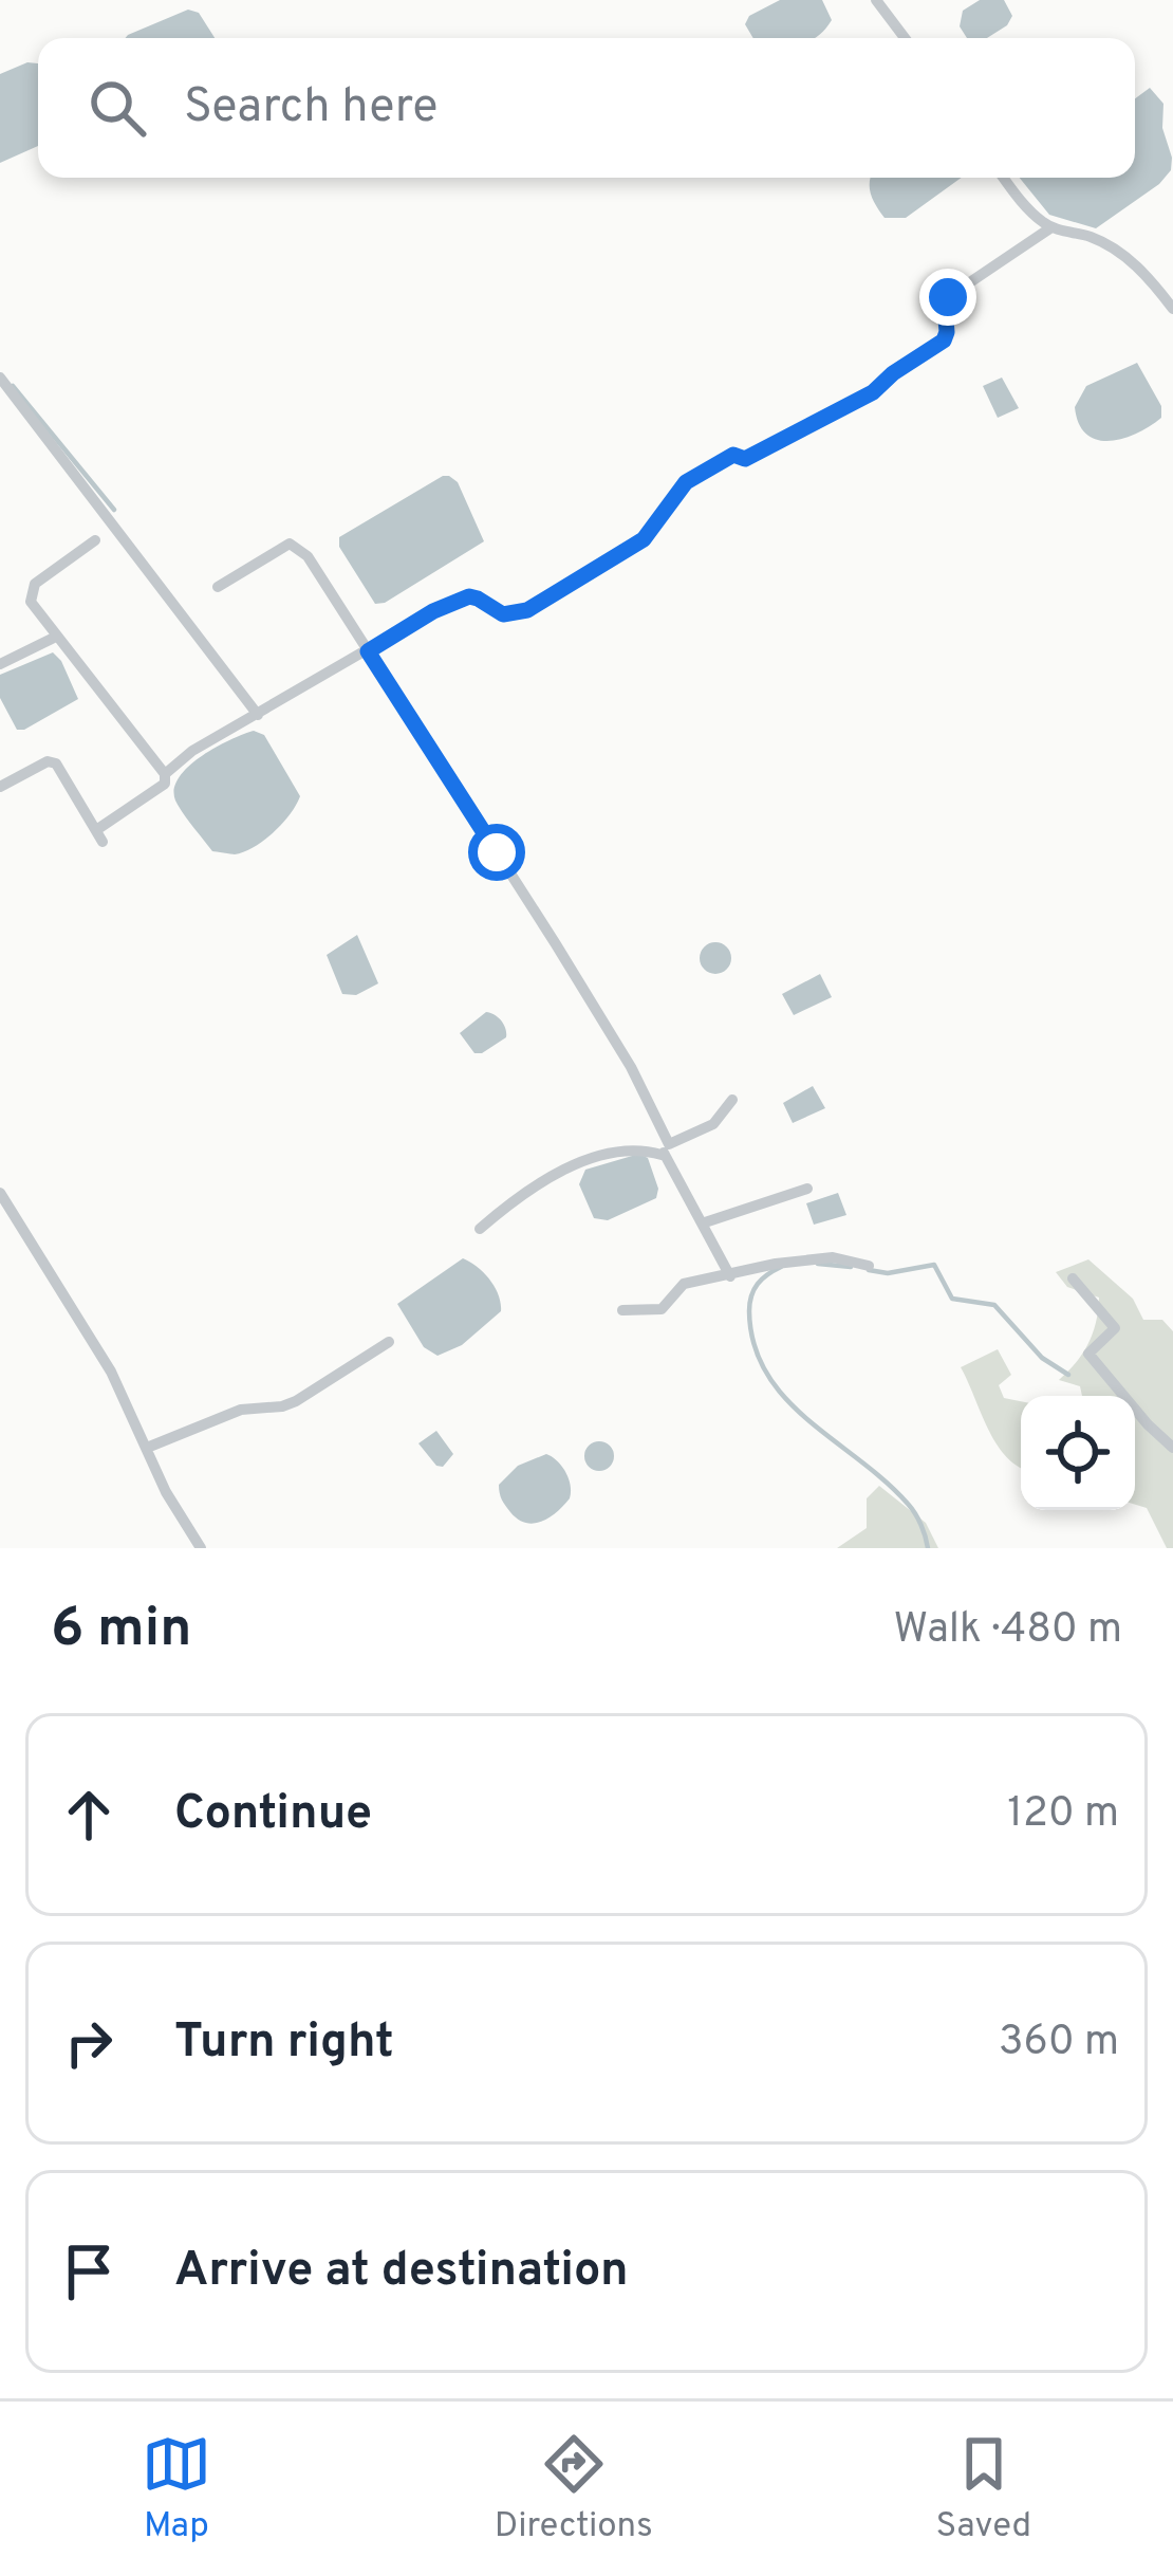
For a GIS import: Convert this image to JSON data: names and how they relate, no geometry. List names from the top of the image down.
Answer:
{
  "page": {
    "search": "Search here",
    "heading": ["6 min", "Walk · 480 m"],
    "list": [
      ["Continue", "120 m"],
      ["Turn right", "360 m"],
      "Arrive at destination"
    ],
    "nav": ["Map", "Directions", "Saved"]
  }
}
